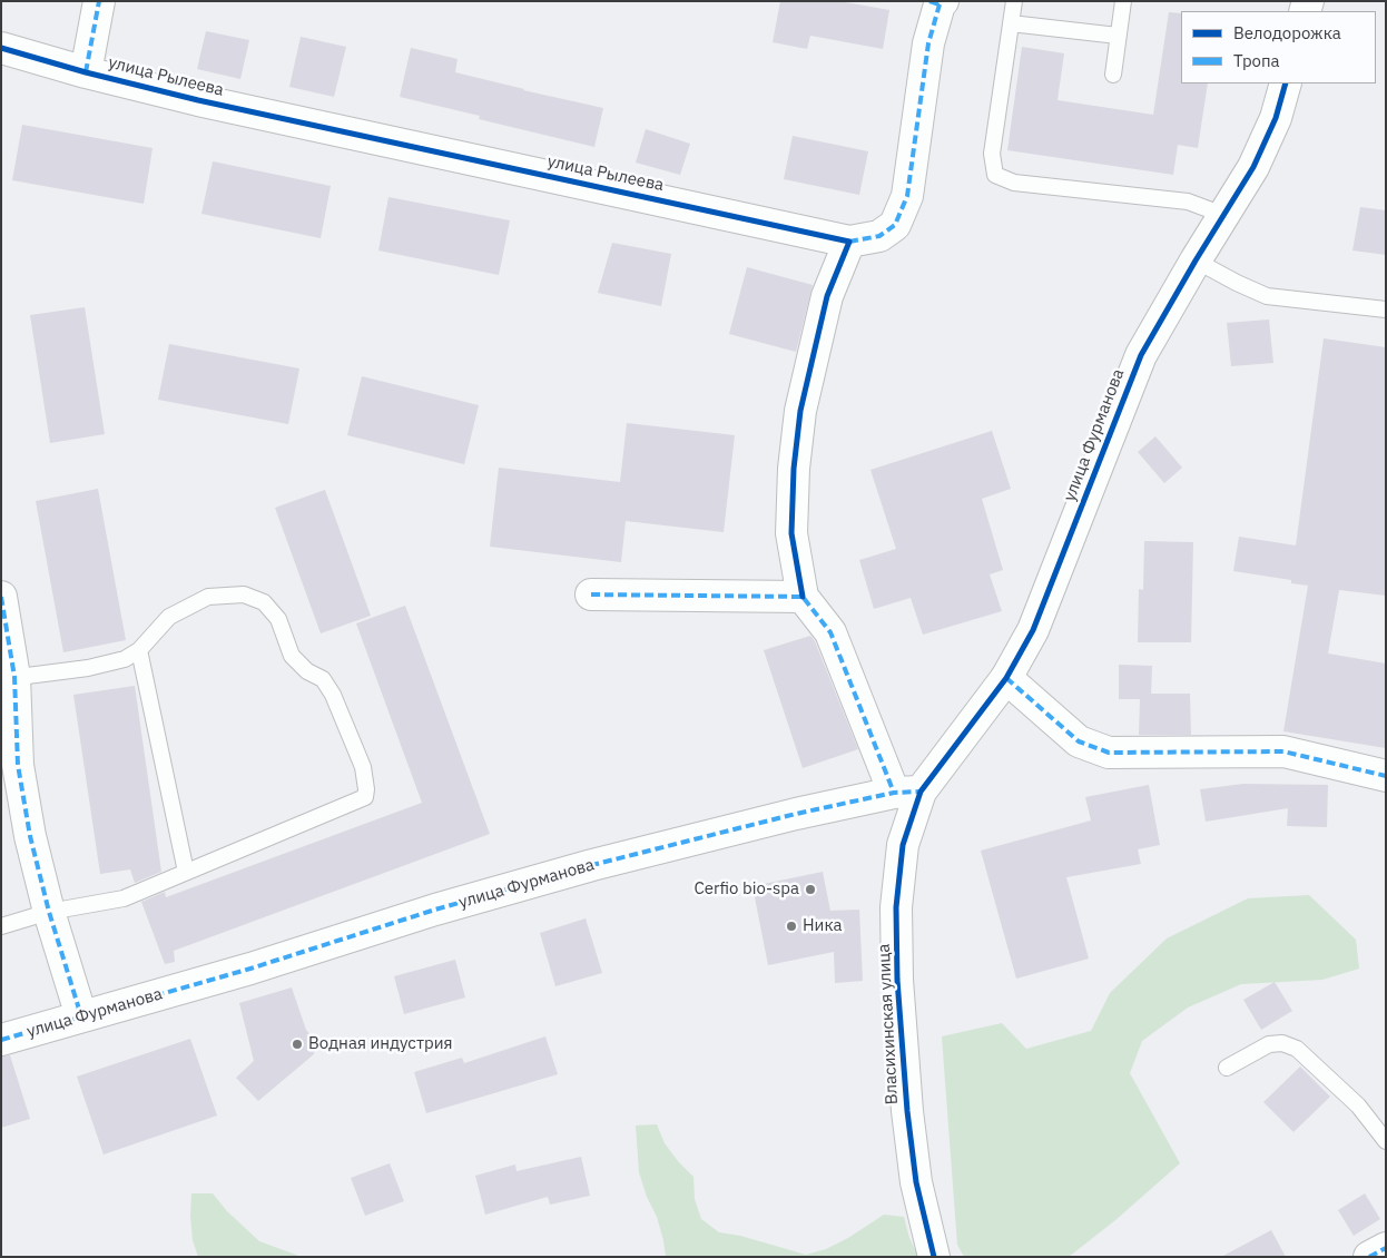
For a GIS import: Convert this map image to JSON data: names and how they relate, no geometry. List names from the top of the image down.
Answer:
{
  "streets": {
    "street": ["улица Рылеева", "улица Фурманова", "Власихинская улица"]
  },
  "crossings": [
    ["улица Фурманова", "Власихинская улица"]
  ],
  "places": ["Cerfio bio-spa", "Ника", "Водная индустрия"],
  "legend": ["Велодорожка", "Тропа"]
}
